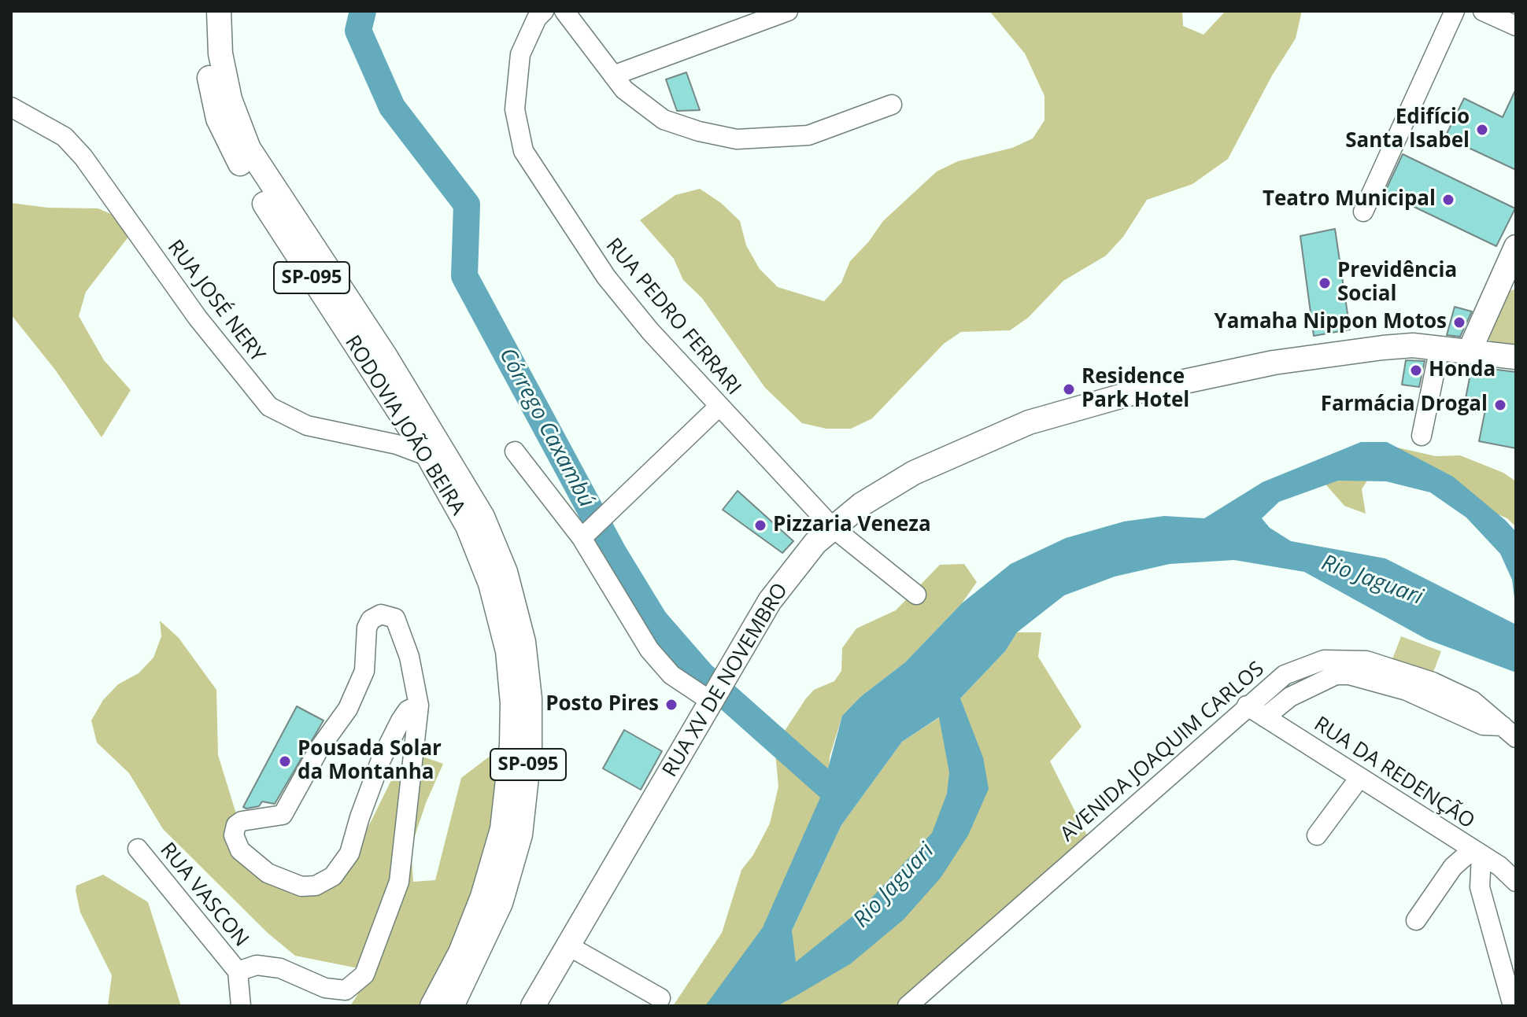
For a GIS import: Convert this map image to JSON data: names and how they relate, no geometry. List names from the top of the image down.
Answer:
{
  "streets": {
    "main road": ["SP-095", "RODOVIA JOÃO BEIRA", "RUA XV DE NOVEMBRO"],
    "street": [
      "RUA JOSÉ NERY",
      "RUA PEDRO FERRARI",
      "AVENIDA JOAQUIM CARLOS",
      "RUA DA REDENÇÃO",
      "RUA VASCON"
    ]
  },
  "crossings": [
    ["RUA JOSÉ NERY", "RODOVIA JOÃO BEIRA"],
    ["RUA PEDRO FERRARI", "RUA XV DE NOVEMBRO"],
    ["AVENIDA JOAQUIM CARLOS", "RUA DA REDENÇÃO"]
  ],
  "water": ["Córrego Caxambú", "Rio Jaguari"],
  "places": [
    "Edifício Santa Isabel",
    "Teatro Municipal",
    "Previdência Social",
    "Yamaha Nippon Motos",
    "Honda",
    "Residence Park Hotel",
    "Farmácia Drogal",
    "Pizzaria Veneza",
    "Posto Pires",
    "Pousada Solar da Montanha"
  ]
}
